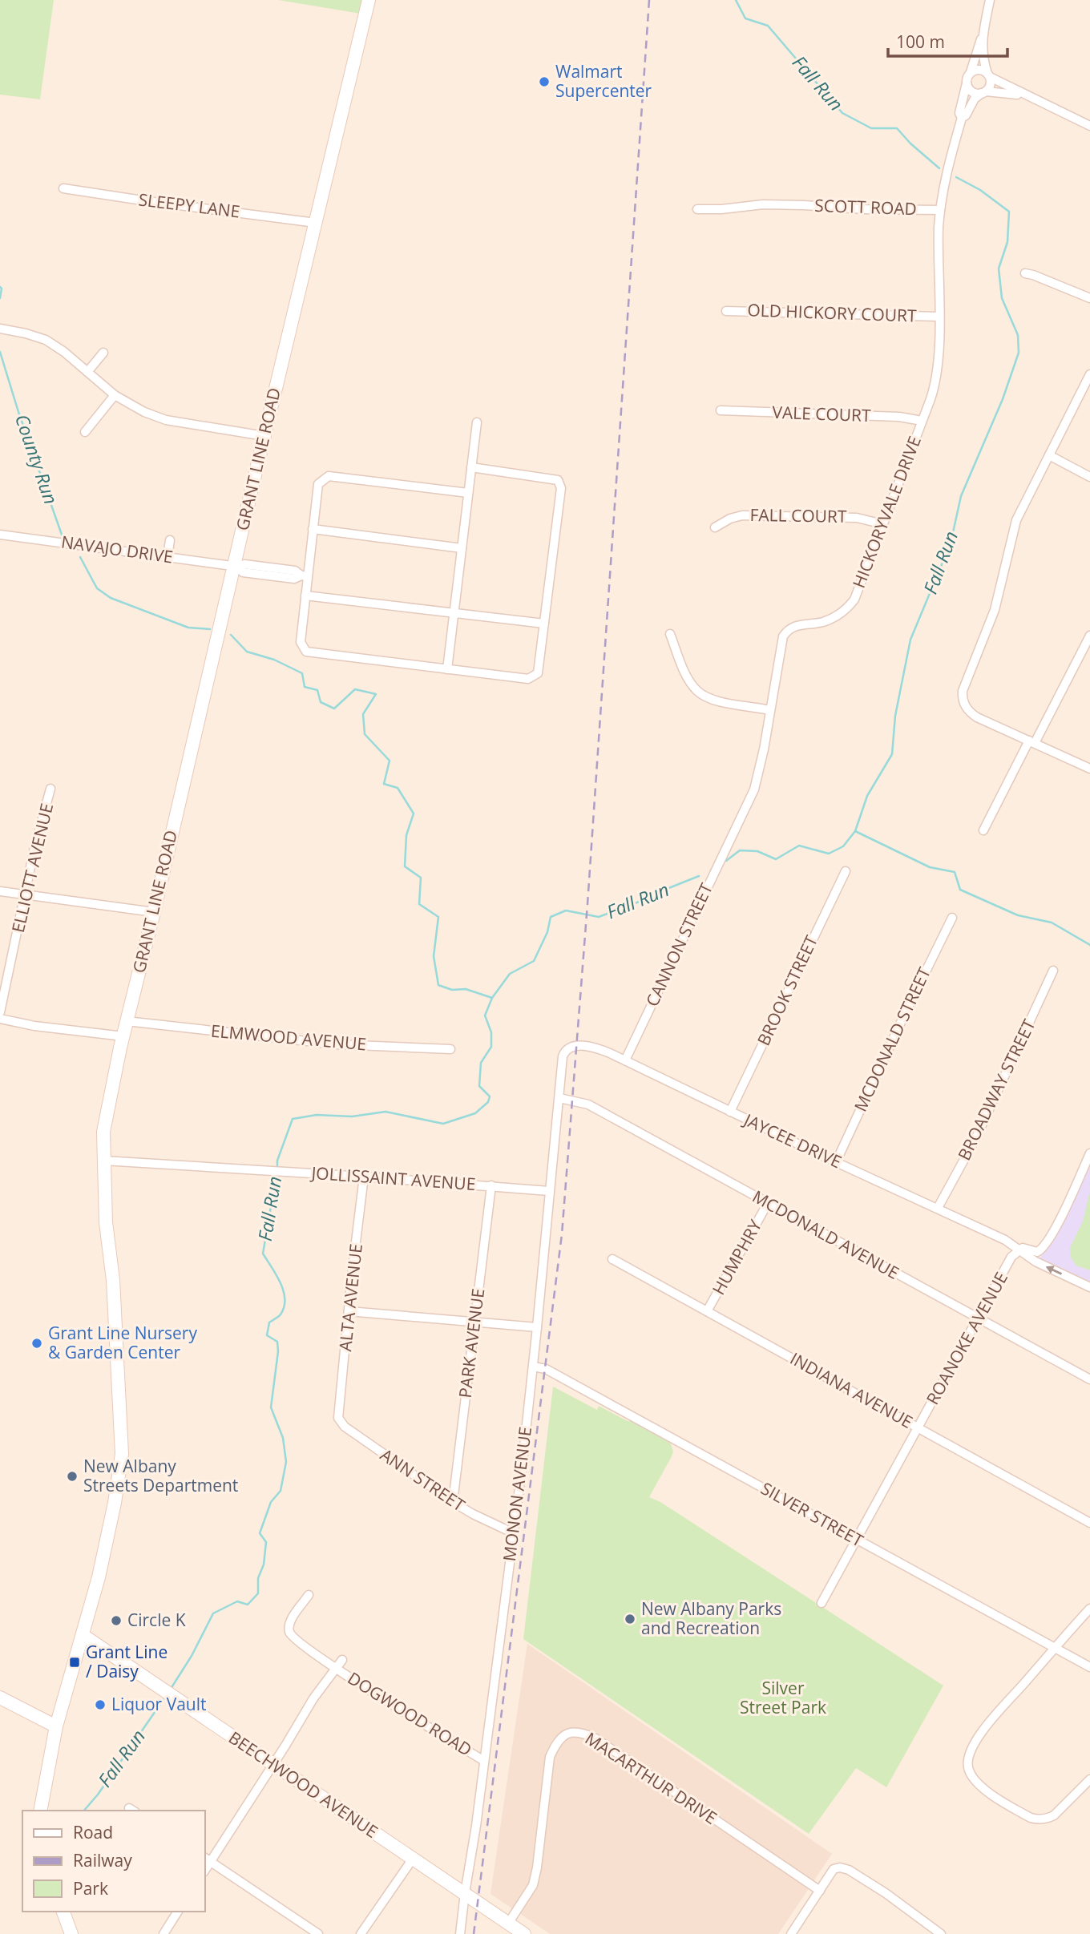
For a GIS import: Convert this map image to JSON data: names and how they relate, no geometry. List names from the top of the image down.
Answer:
{
  "streets": {
    "main road": ["GRANT LINE ROAD", "BEECHWOOD AVENUE"],
    "street": [
      "SLEEPY LANE",
      "SCOTT ROAD",
      "OLD HICKORY COURT",
      "VALE COURT",
      "HICKORYVALE DRIVE",
      "FALL COURT",
      "NAVAJO DRIVE",
      "ELLIOTT AVENUE",
      "CANNON STREET",
      "BROOK STREET",
      "ELMWOOD AVENUE",
      "MCDONALD STREET",
      "BROADWAY STREET",
      "JAYCEE DRIVE",
      "JOLLISSAINT AVENUE",
      "MCDONALD AVENUE",
      "HUMPHRY",
      "ALTA AVENUE",
      "ROANOKE AVENUE",
      "PARK AVENUE",
      "INDIANA AVENUE",
      "ANN STREET",
      "MONON AVENUE",
      "SILVER STREET",
      "DOGWOOD ROAD",
      "MACARTHUR DRIVE"
    ]
  },
  "crossings": [
    ["SLEEPY LANE", "GRANT LINE ROAD"],
    ["SCOTT ROAD", "HICKORYVALE DRIVE"],
    ["OLD HICKORY COURT", "HICKORYVALE DRIVE"],
    ["VALE COURT", "HICKORYVALE DRIVE"],
    ["GRANT LINE ROAD", "NAVAJO DRIVE"],
    ["GRANT LINE ROAD", "ELMWOOD AVENUE"],
    ["GRANT LINE ROAD", "JOLLISSAINT AVENUE"],
    ["GRANT LINE ROAD", "BEECHWOOD AVENUE"],
    ["HICKORYVALE DRIVE", "FALL COURT"],
    ["HICKORYVALE DRIVE", "CANNON STREET"],
    ["CANNON STREET", "JAYCEE DRIVE"],
    ["BROOK STREET", "JAYCEE DRIVE"],
    ["MCDONALD STREET", "JAYCEE DRIVE"],
    ["BROADWAY STREET", "JAYCEE DRIVE"],
    ["JAYCEE DRIVE", "ROANOKE AVENUE"],
    ["JAYCEE DRIVE", "MONON AVENUE"],
    ["JOLLISSAINT AVENUE", "ALTA AVENUE"],
    ["JOLLISSAINT AVENUE", "PARK AVENUE"],
    ["JOLLISSAINT AVENUE", "MONON AVENUE"],
    ["MCDONALD AVENUE", "HUMPHRY"],
    ["MCDONALD AVENUE", "ROANOKE AVENUE"],
    ["MCDONALD AVENUE", "MONON AVENUE"],
    ["HUMPHRY", "INDIANA AVENUE"],
    ["ALTA AVENUE", "ANN STREET"],
    ["ROANOKE AVENUE", "INDIANA AVENUE"],
    ["ROANOKE AVENUE", "SILVER STREET"],
    ["PARK AVENUE", "ANN STREET"],
    ["ANN STREET", "MONON AVENUE"],
    ["MONON AVENUE", "SILVER STREET"],
    ["MONON AVENUE", "DOGWOOD ROAD"],
    ["MONON AVENUE", "BEECHWOOD AVENUE"],
    ["MACARTHUR DRIVE", "BEECHWOOD AVENUE"]
  ],
  "water": ["Fall Run", "County Run"],
  "parks": ["Silver Street Park"],
  "places": {
    "other": [
      "Walmart Supercenter",
      "Grant Line Nursery & Garden Center",
      "New Albany Streets Department",
      "New Albany Parks and Recreation",
      "Circle K",
      "Liquor Vault"
    ],
    "transit": ["Grant Line / Daisy"]
  },
  "legend": ["Road", "Railway", "Park"],
  "scale_bar": "100 m"
}
